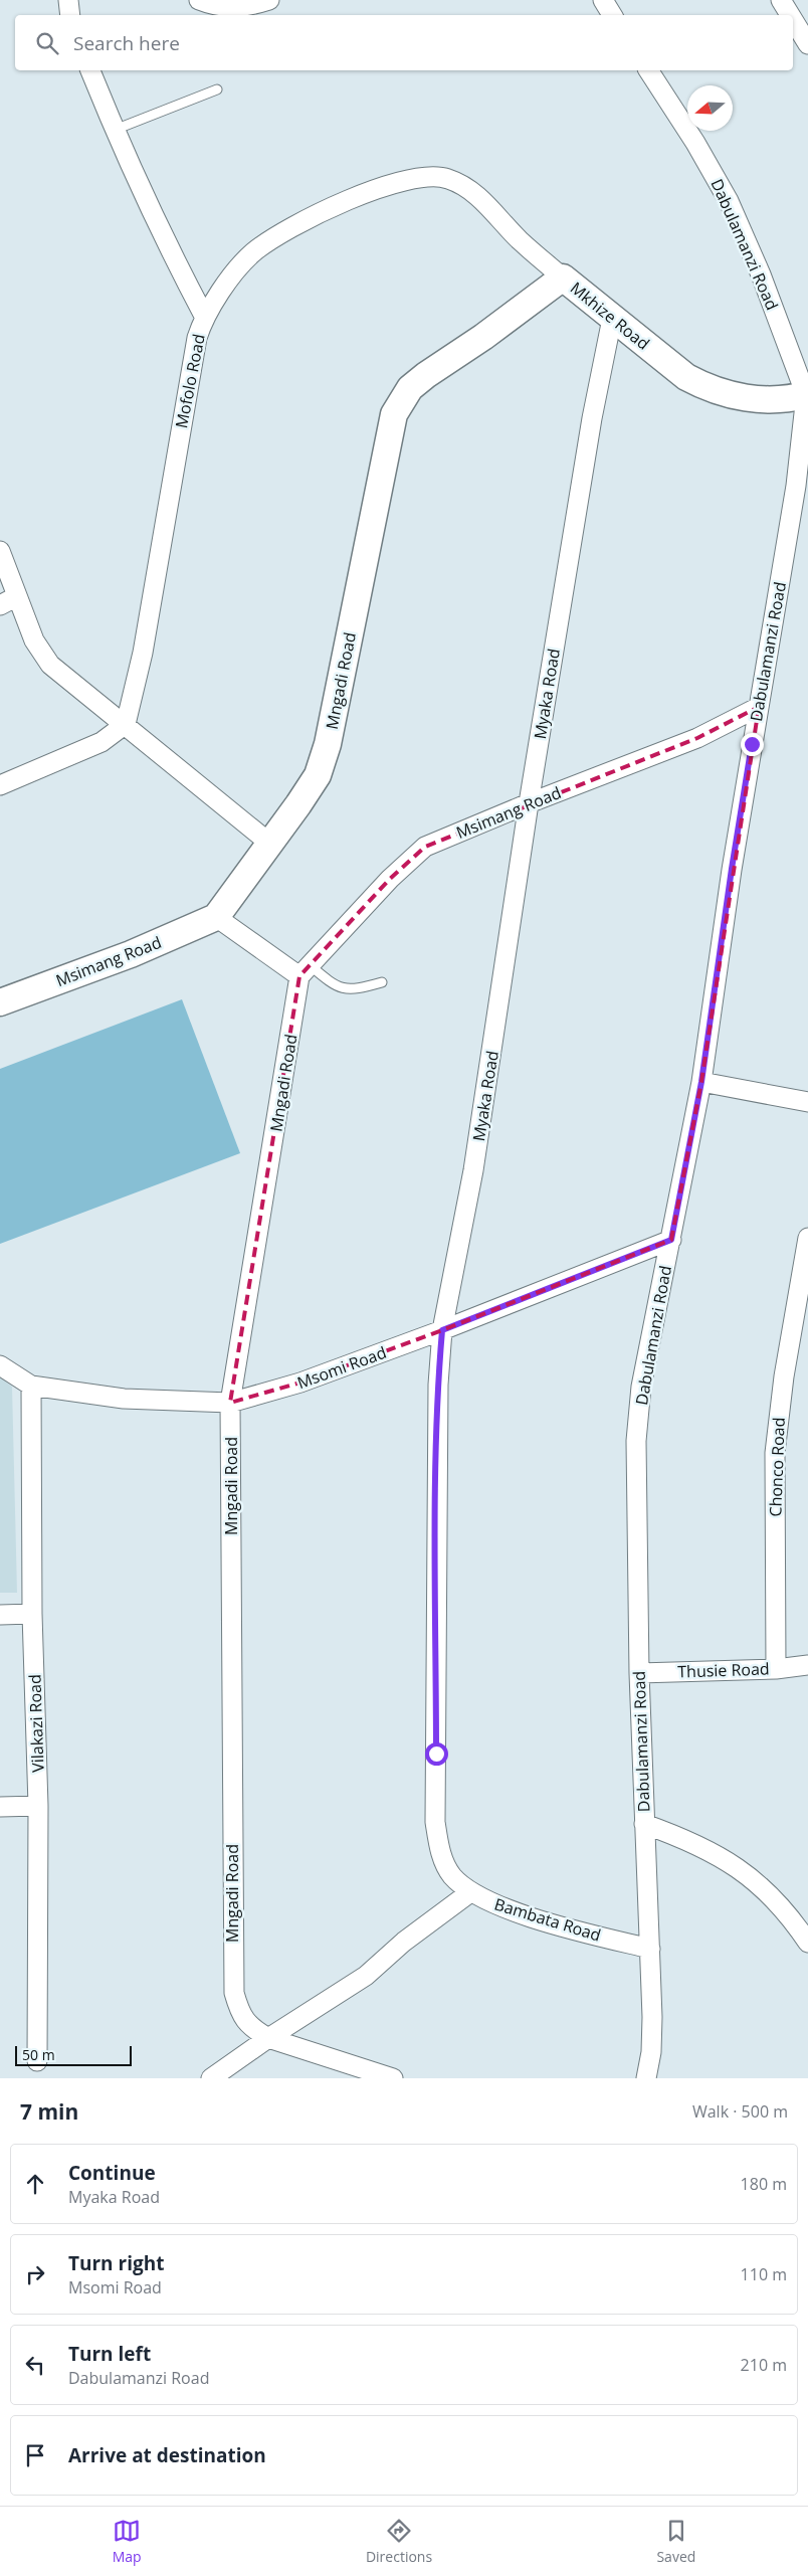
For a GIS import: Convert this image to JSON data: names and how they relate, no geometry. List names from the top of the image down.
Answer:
{
  "streets": {
    "street": [
      "Dabulamanzi Road",
      "Mkhize Road",
      "Mofolo Road",
      "Mngadi Road",
      "Myaka Road",
      "Msimang Road",
      "Msomi Road",
      "Chonco Road",
      "Thusie Road",
      "Vilakazi Road",
      "Bambata Road"
    ]
  },
  "crossings": [
    ["Dabulamanzi Road", "Mkhize Road"],
    ["Dabulamanzi Road", "Msimang Road"],
    ["Dabulamanzi Road", "Msomi Road"],
    ["Dabulamanzi Road", "Thusie Road"],
    ["Dabulamanzi Road", "Bambata Road"],
    ["Mkhize Road", "Mofolo Road"],
    ["Mkhize Road", "Mngadi Road"],
    ["Mkhize Road", "Myaka Road"],
    ["Mngadi Road", "Msimang Road"],
    ["Mngadi Road", "Msomi Road"],
    ["Myaka Road", "Msimang Road"],
    ["Myaka Road", "Msomi Road"],
    ["Myaka Road", "Bambata Road"],
    ["Msomi Road", "Vilakazi Road"],
    ["Chonco Road", "Thusie Road"]
  ],
  "scale_bar": "50 m",
  "north": "left",
  "page": {
    "search": "Search here",
    "scale": "50 m",
    "heading": ["7 min", "Walk · 500 m"],
    "list": [
      ["Continue", "Myaka Road", "180 m"],
      ["Turn right", "Msomi Road", "110 m"],
      ["Turn left", "Dabulamanzi Road", "210 m"],
      "Arrive at destination"
    ],
    "nav": ["Map", "Directions", "Saved"]
  }
}
